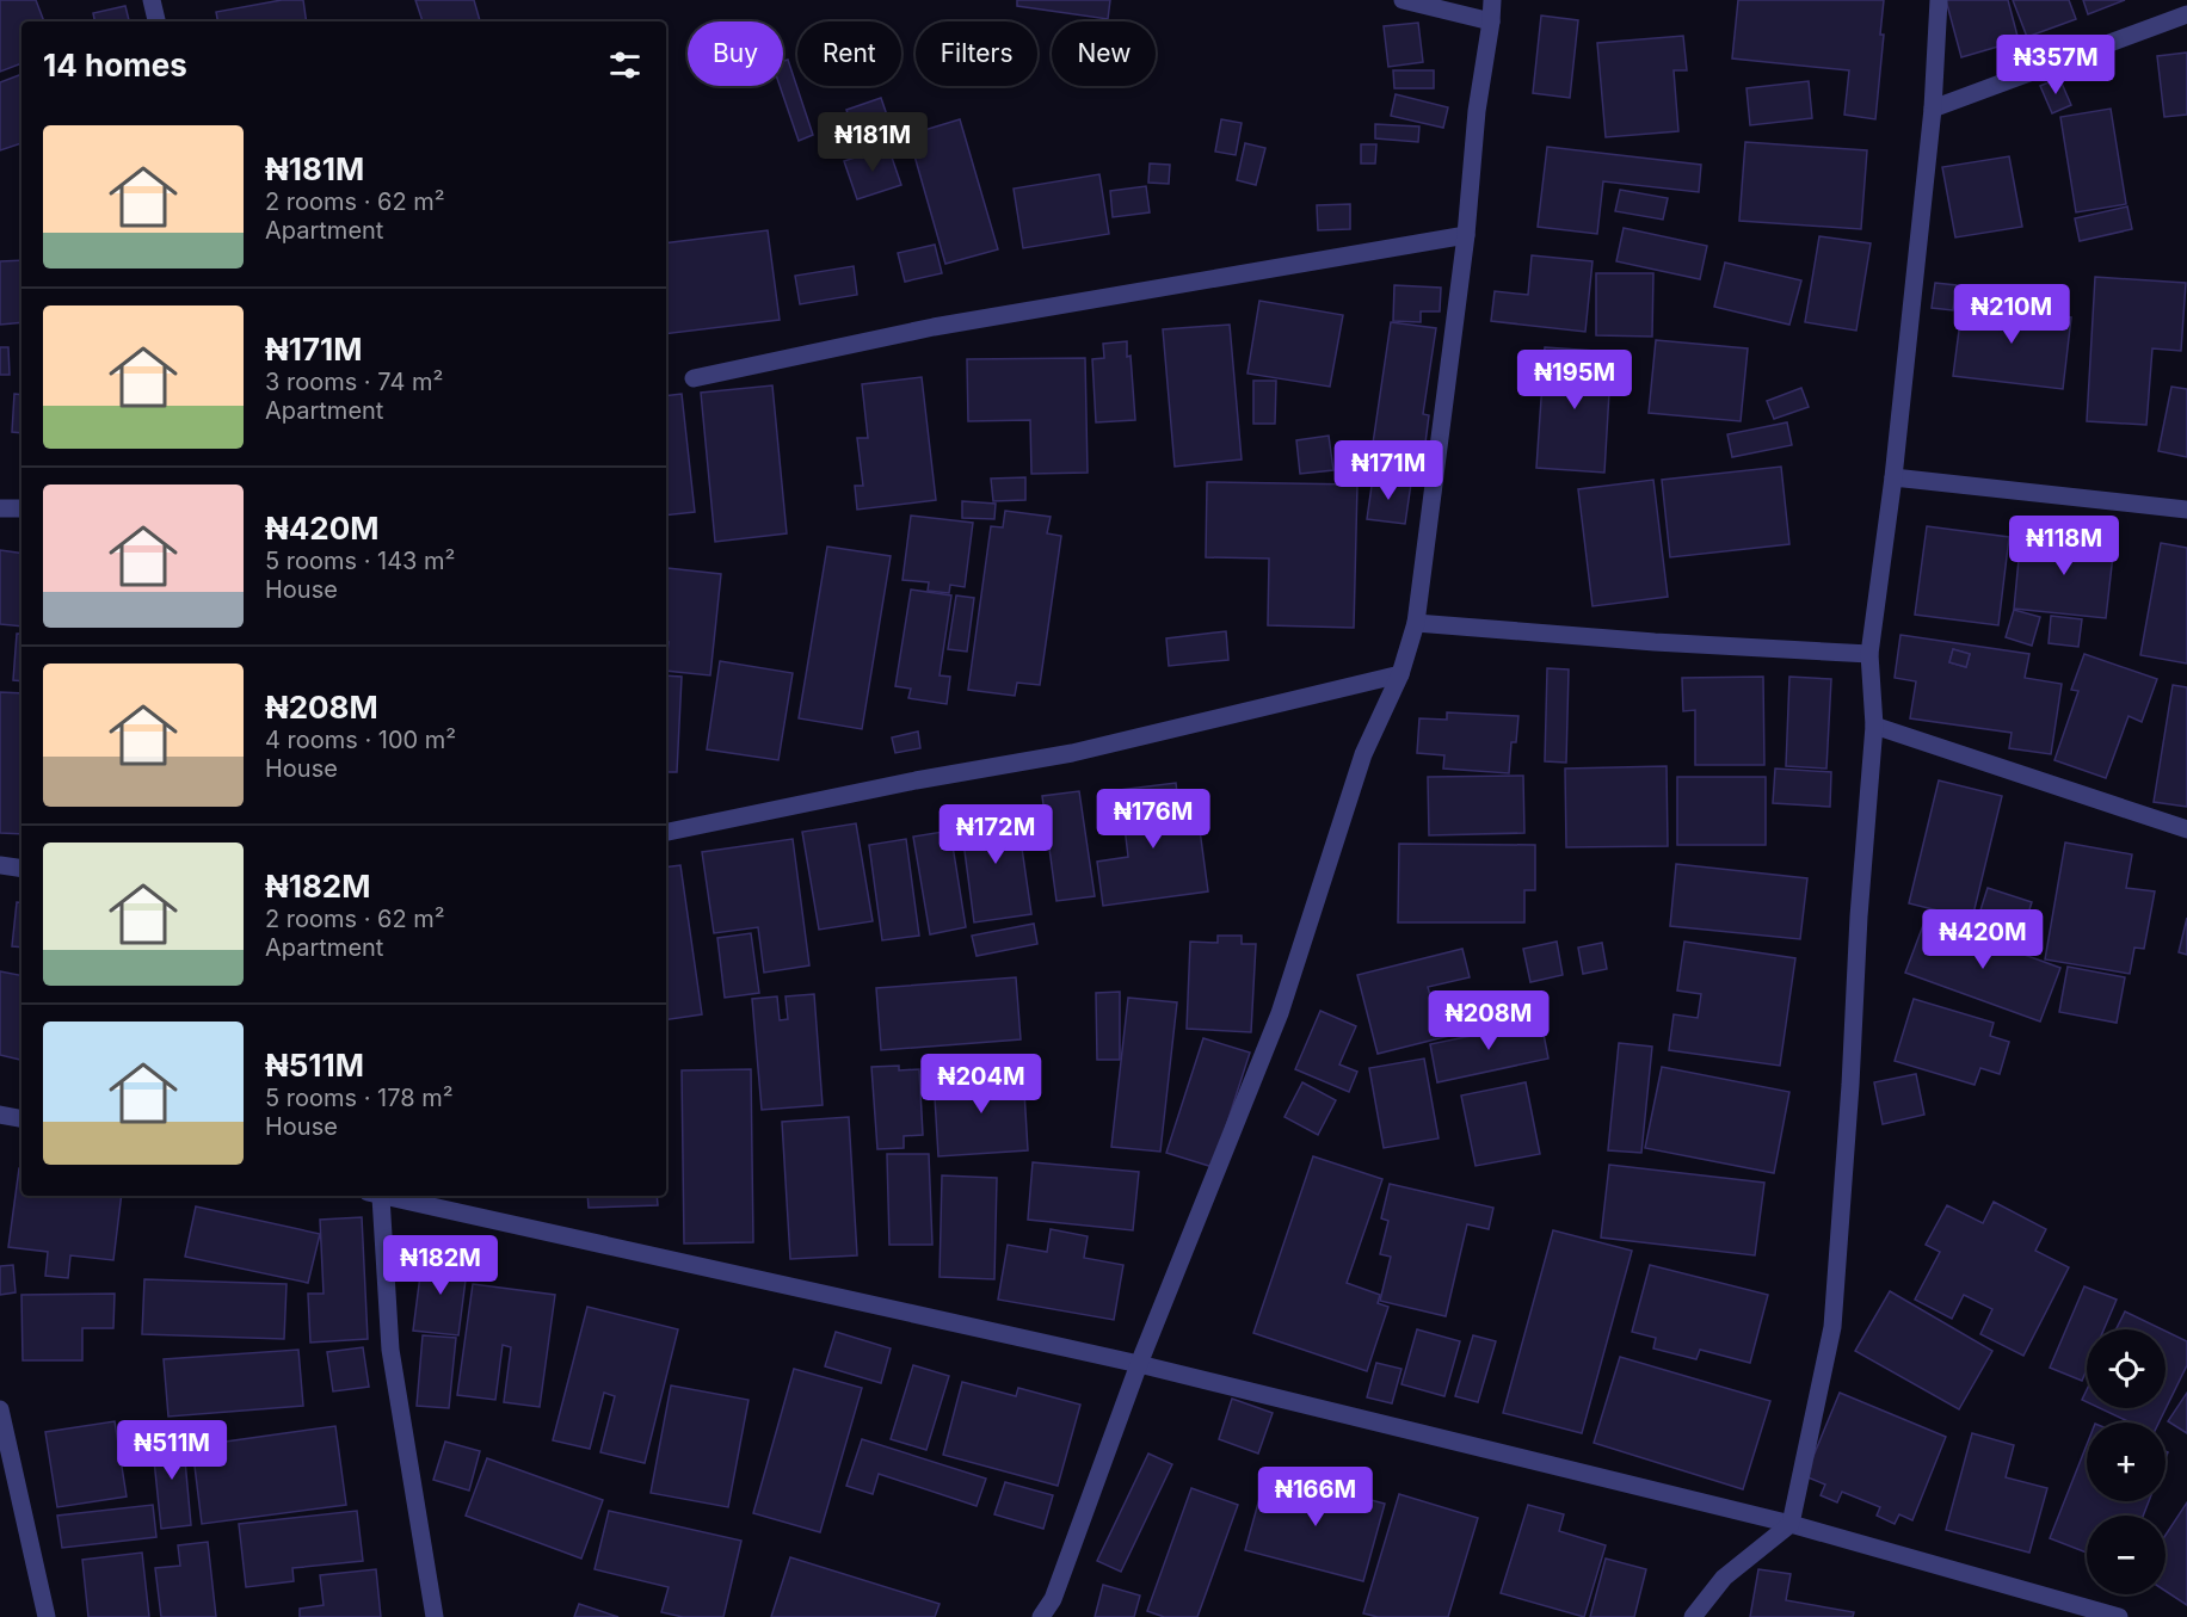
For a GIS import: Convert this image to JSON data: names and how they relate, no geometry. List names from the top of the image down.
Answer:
{
  "page": {
    "chip": [
      "Buy",
      "Rent",
      "Filters",
      "New"
    ],
    "heading": "14 homes",
    "price": [
      "₦357M",
      "₦181M",
      "₦210M",
      "₦195M",
      "₦171M",
      "₦118M",
      "₦176M",
      "₦172M",
      "₦420M",
      "₦208M",
      "₦204M",
      "₦182M",
      "₦511M",
      "₦166M"
    ],
    "list": [
      {
        "name": "₦181M",
        "note": "2 rooms · 62 m² · Apartment"
      },
      {
        "name": "₦171M",
        "note": "3 rooms · 74 m² · Apartment"
      },
      {
        "name": "₦420M",
        "note": "5 rooms · 143 m² · House"
      },
      {
        "name": "₦208M",
        "note": "4 rooms · 100 m² · House"
      },
      {
        "name": "₦182M",
        "note": "2 rooms · 62 m² · Apartment"
      },
      {
        "name": "₦511M",
        "note": "5 rooms · 178 m² · House"
      }
    ],
    "map_buttons": ["+", "−"]
  }
}
